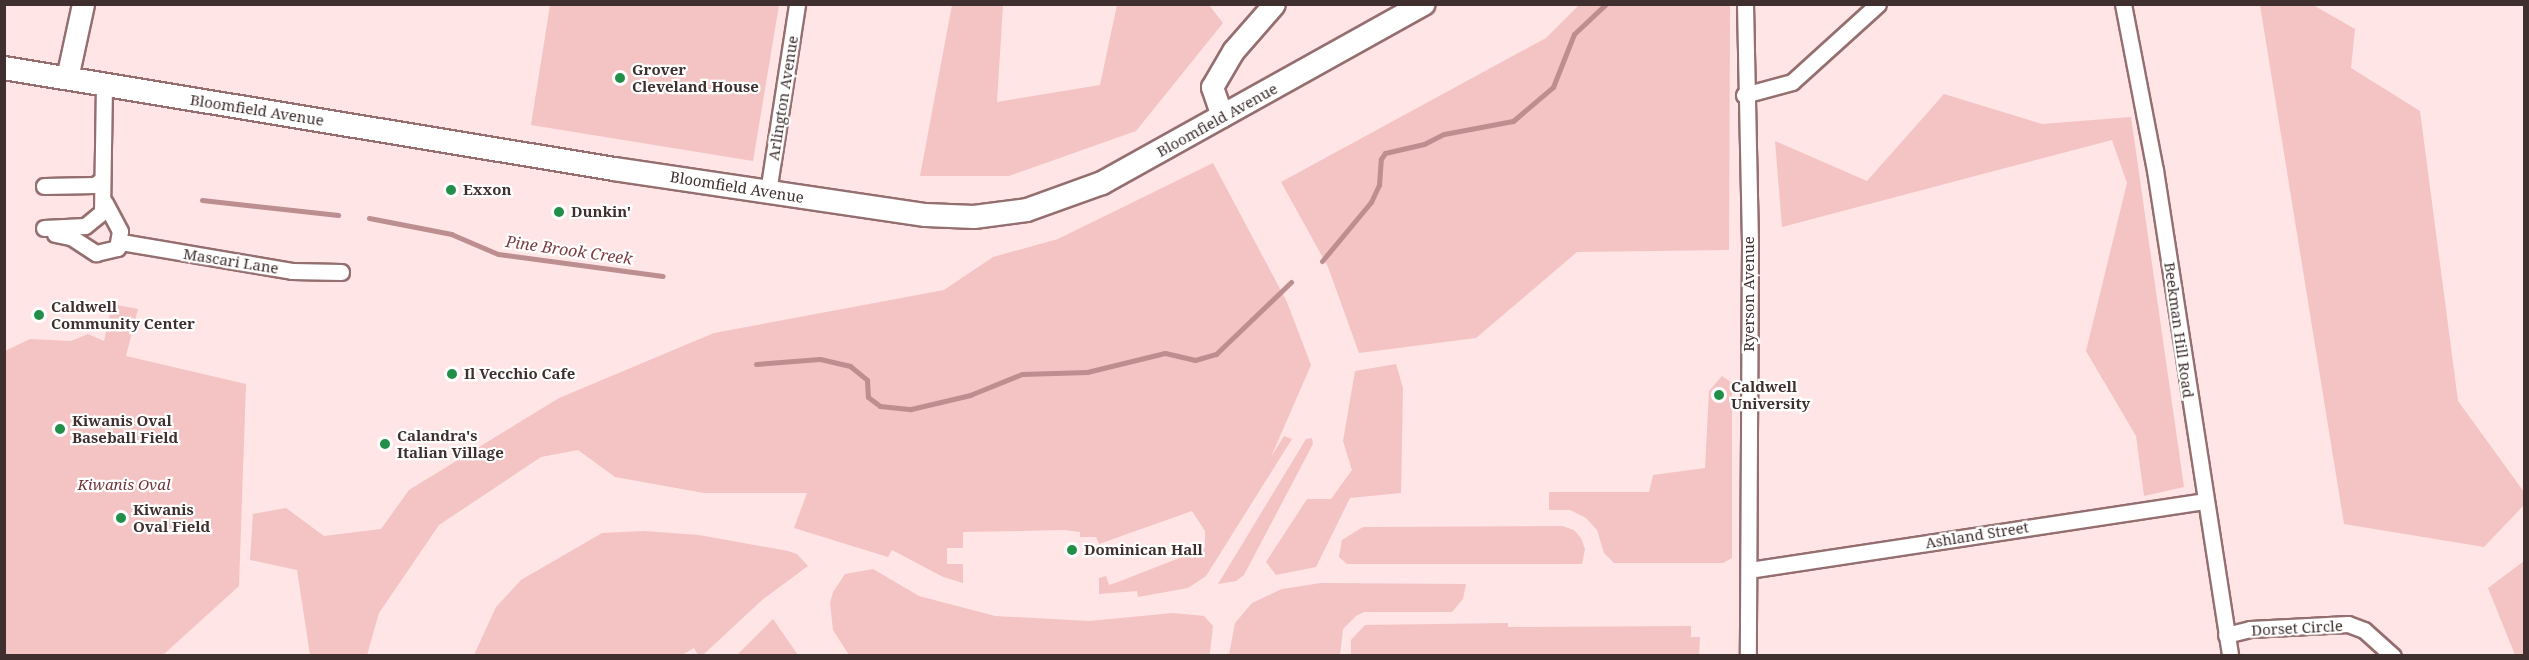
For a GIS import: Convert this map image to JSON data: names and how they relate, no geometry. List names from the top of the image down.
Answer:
{
  "streets": {
    "main road": ["Bloomfield Avenue"],
    "street": [
      "Arlington Avenue",
      "Mascari Lane",
      "Ryerson Avenue",
      "Beekman Hill Road",
      "Ashland Street",
      "Dorset Circle"
    ]
  },
  "crossings": [
    ["Arlington Avenue", "Bloomfield Avenue"],
    ["Ryerson Avenue", "Ashland Street"],
    ["Beekman Hill Road", "Ashland Street"],
    ["Beekman Hill Road", "Dorset Circle"]
  ],
  "water": ["Pine Brook Creek"],
  "parks": ["Kiwanis Oval"],
  "places": [
    "Grover Cleveland House",
    "Exxon",
    "Dunkin'",
    "Caldwell Community Center",
    "Il Vecchio Cafe",
    "Caldwell University",
    "Kiwanis Oval Baseball Field",
    "Calandra's Italian Village",
    "Kiwanis Oval Field",
    "Dominican Hall"
  ]
}
